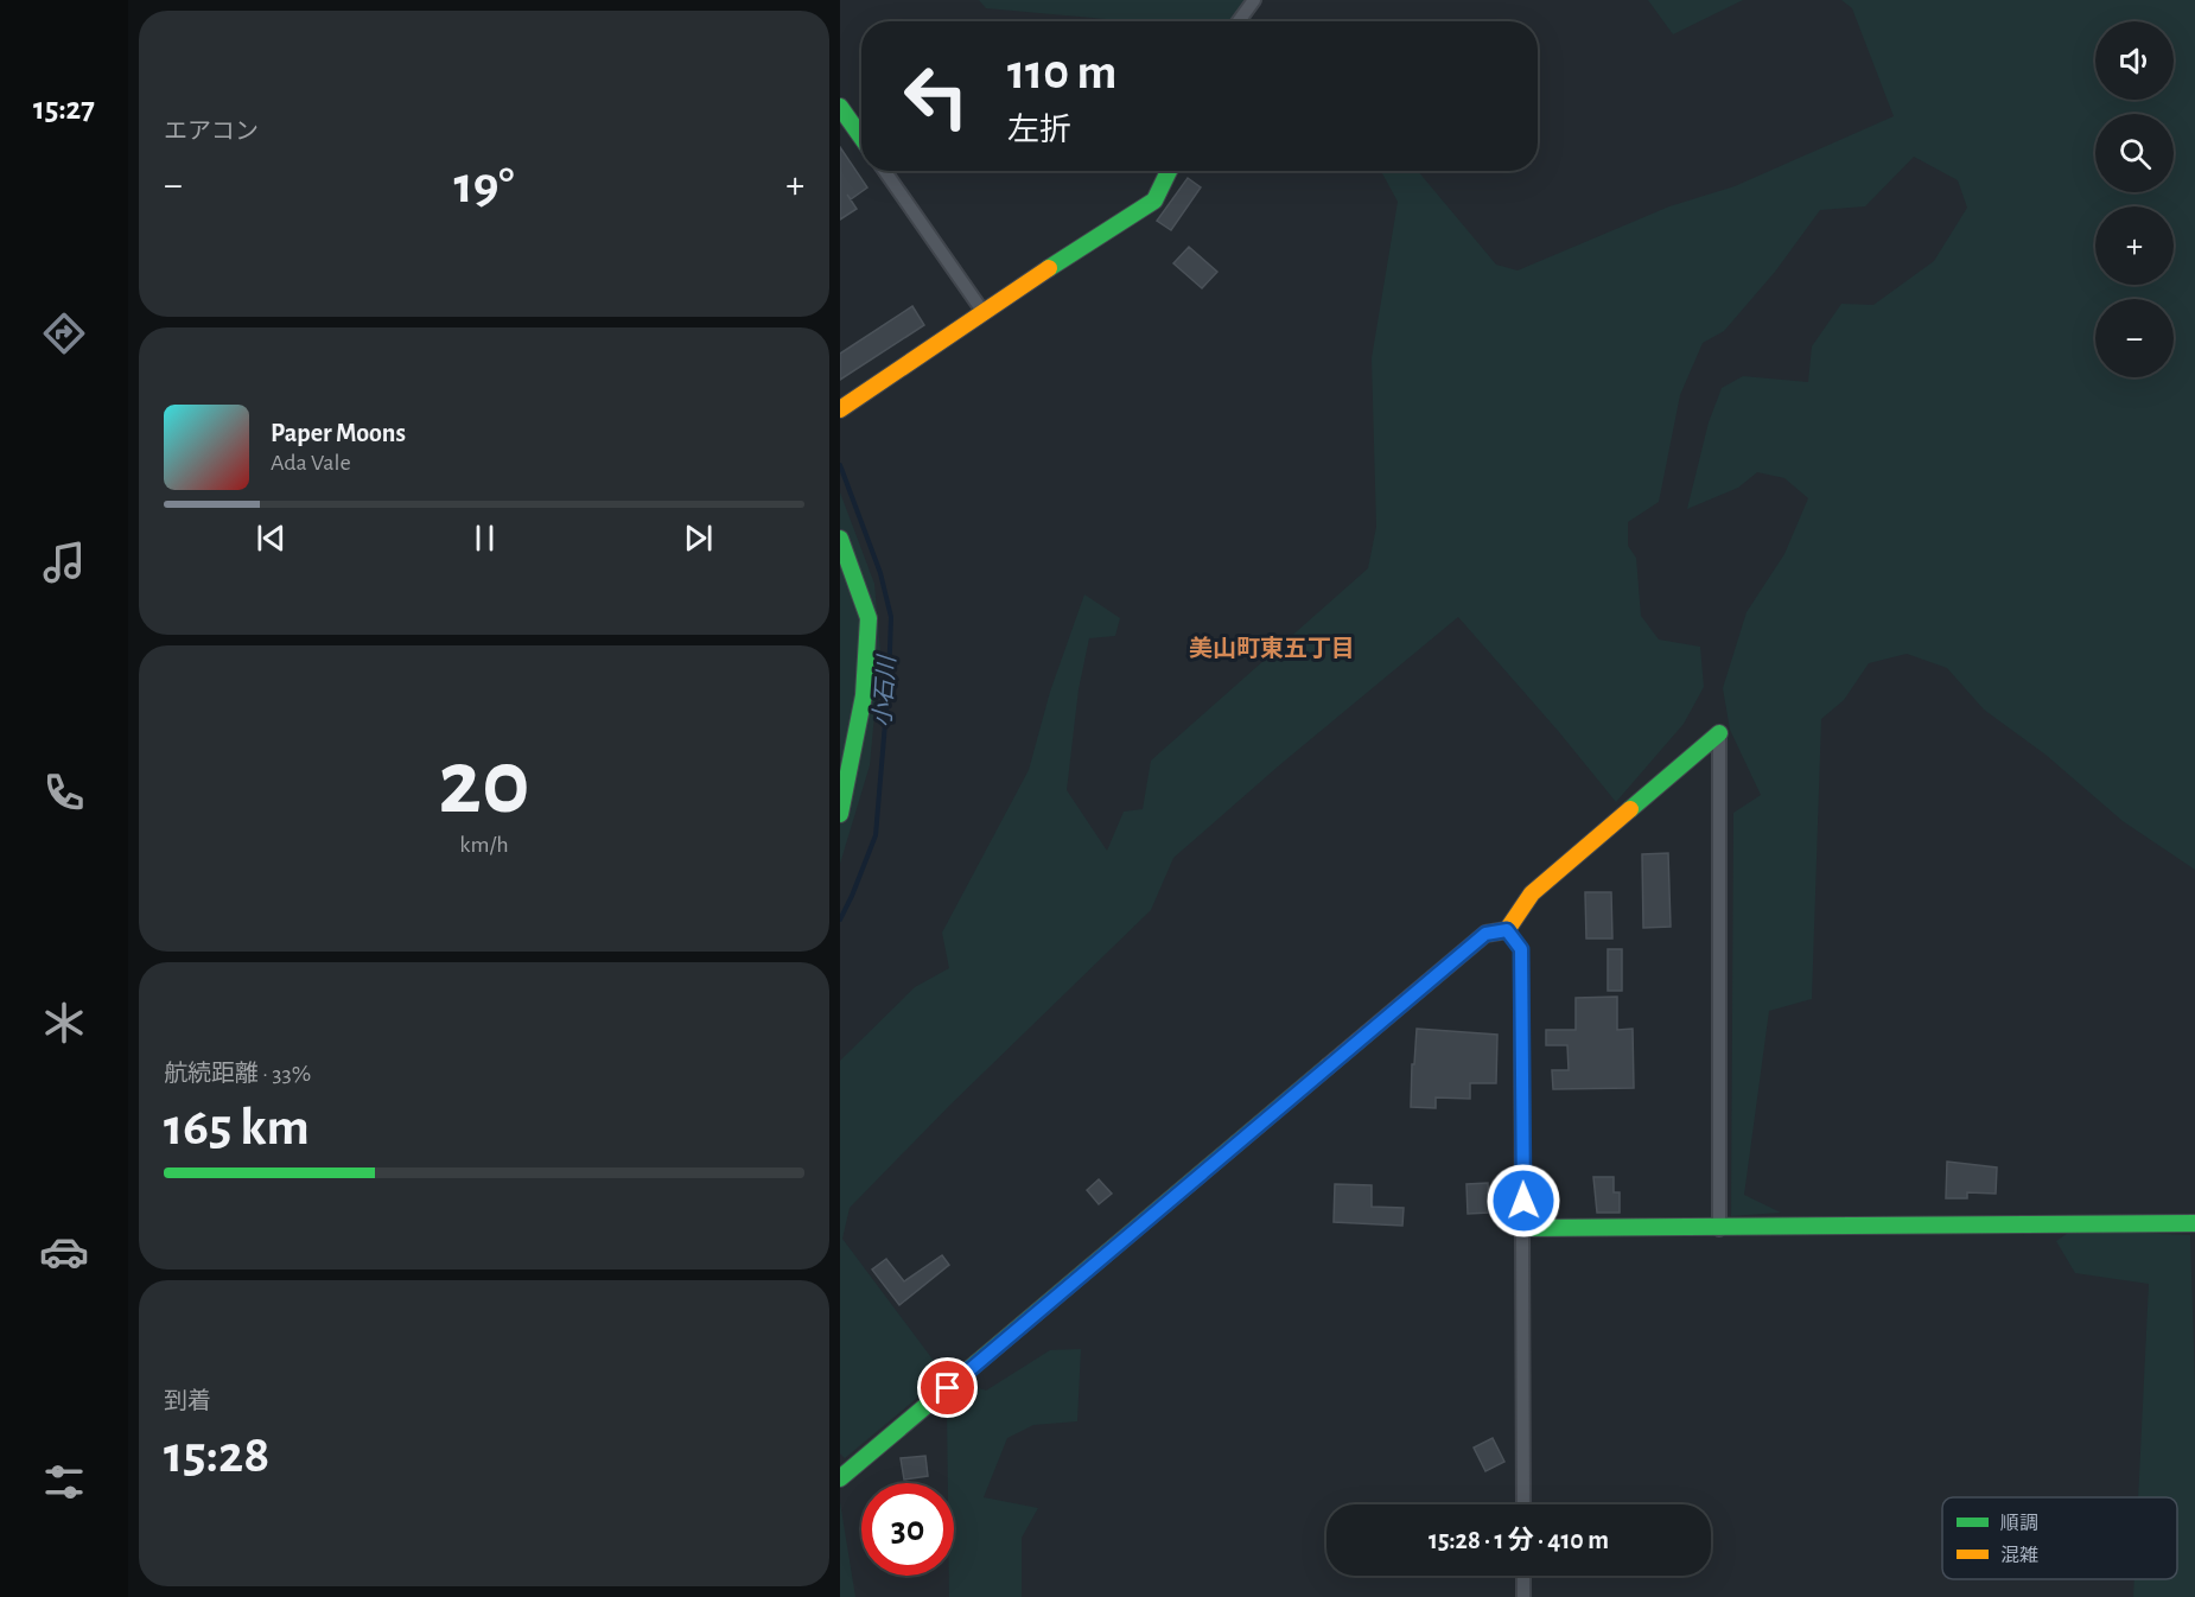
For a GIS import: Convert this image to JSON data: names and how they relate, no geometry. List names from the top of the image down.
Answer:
{
  "districts": ["美山町東五丁目"],
  "water": ["小石川"],
  "legend": ["順調", "混雑"],
  "page": {
    "tabs": "15:27",
    "tile": [
      "エアコン",
      ["20", "km/h"],
      ["航続距離 · 33%", "165 km"],
      ["到着", "15:28"]
    ],
    "map_buttons": ["+", "−"],
    "turn": ["110 m", "左折"],
    "heat": ["−", "19°", "+"],
    "song": ["Paper Moons", "Ada Vale"],
    "limit": "30",
    "trip": "15:28 · 1 分 · 410 m"
  }
}
